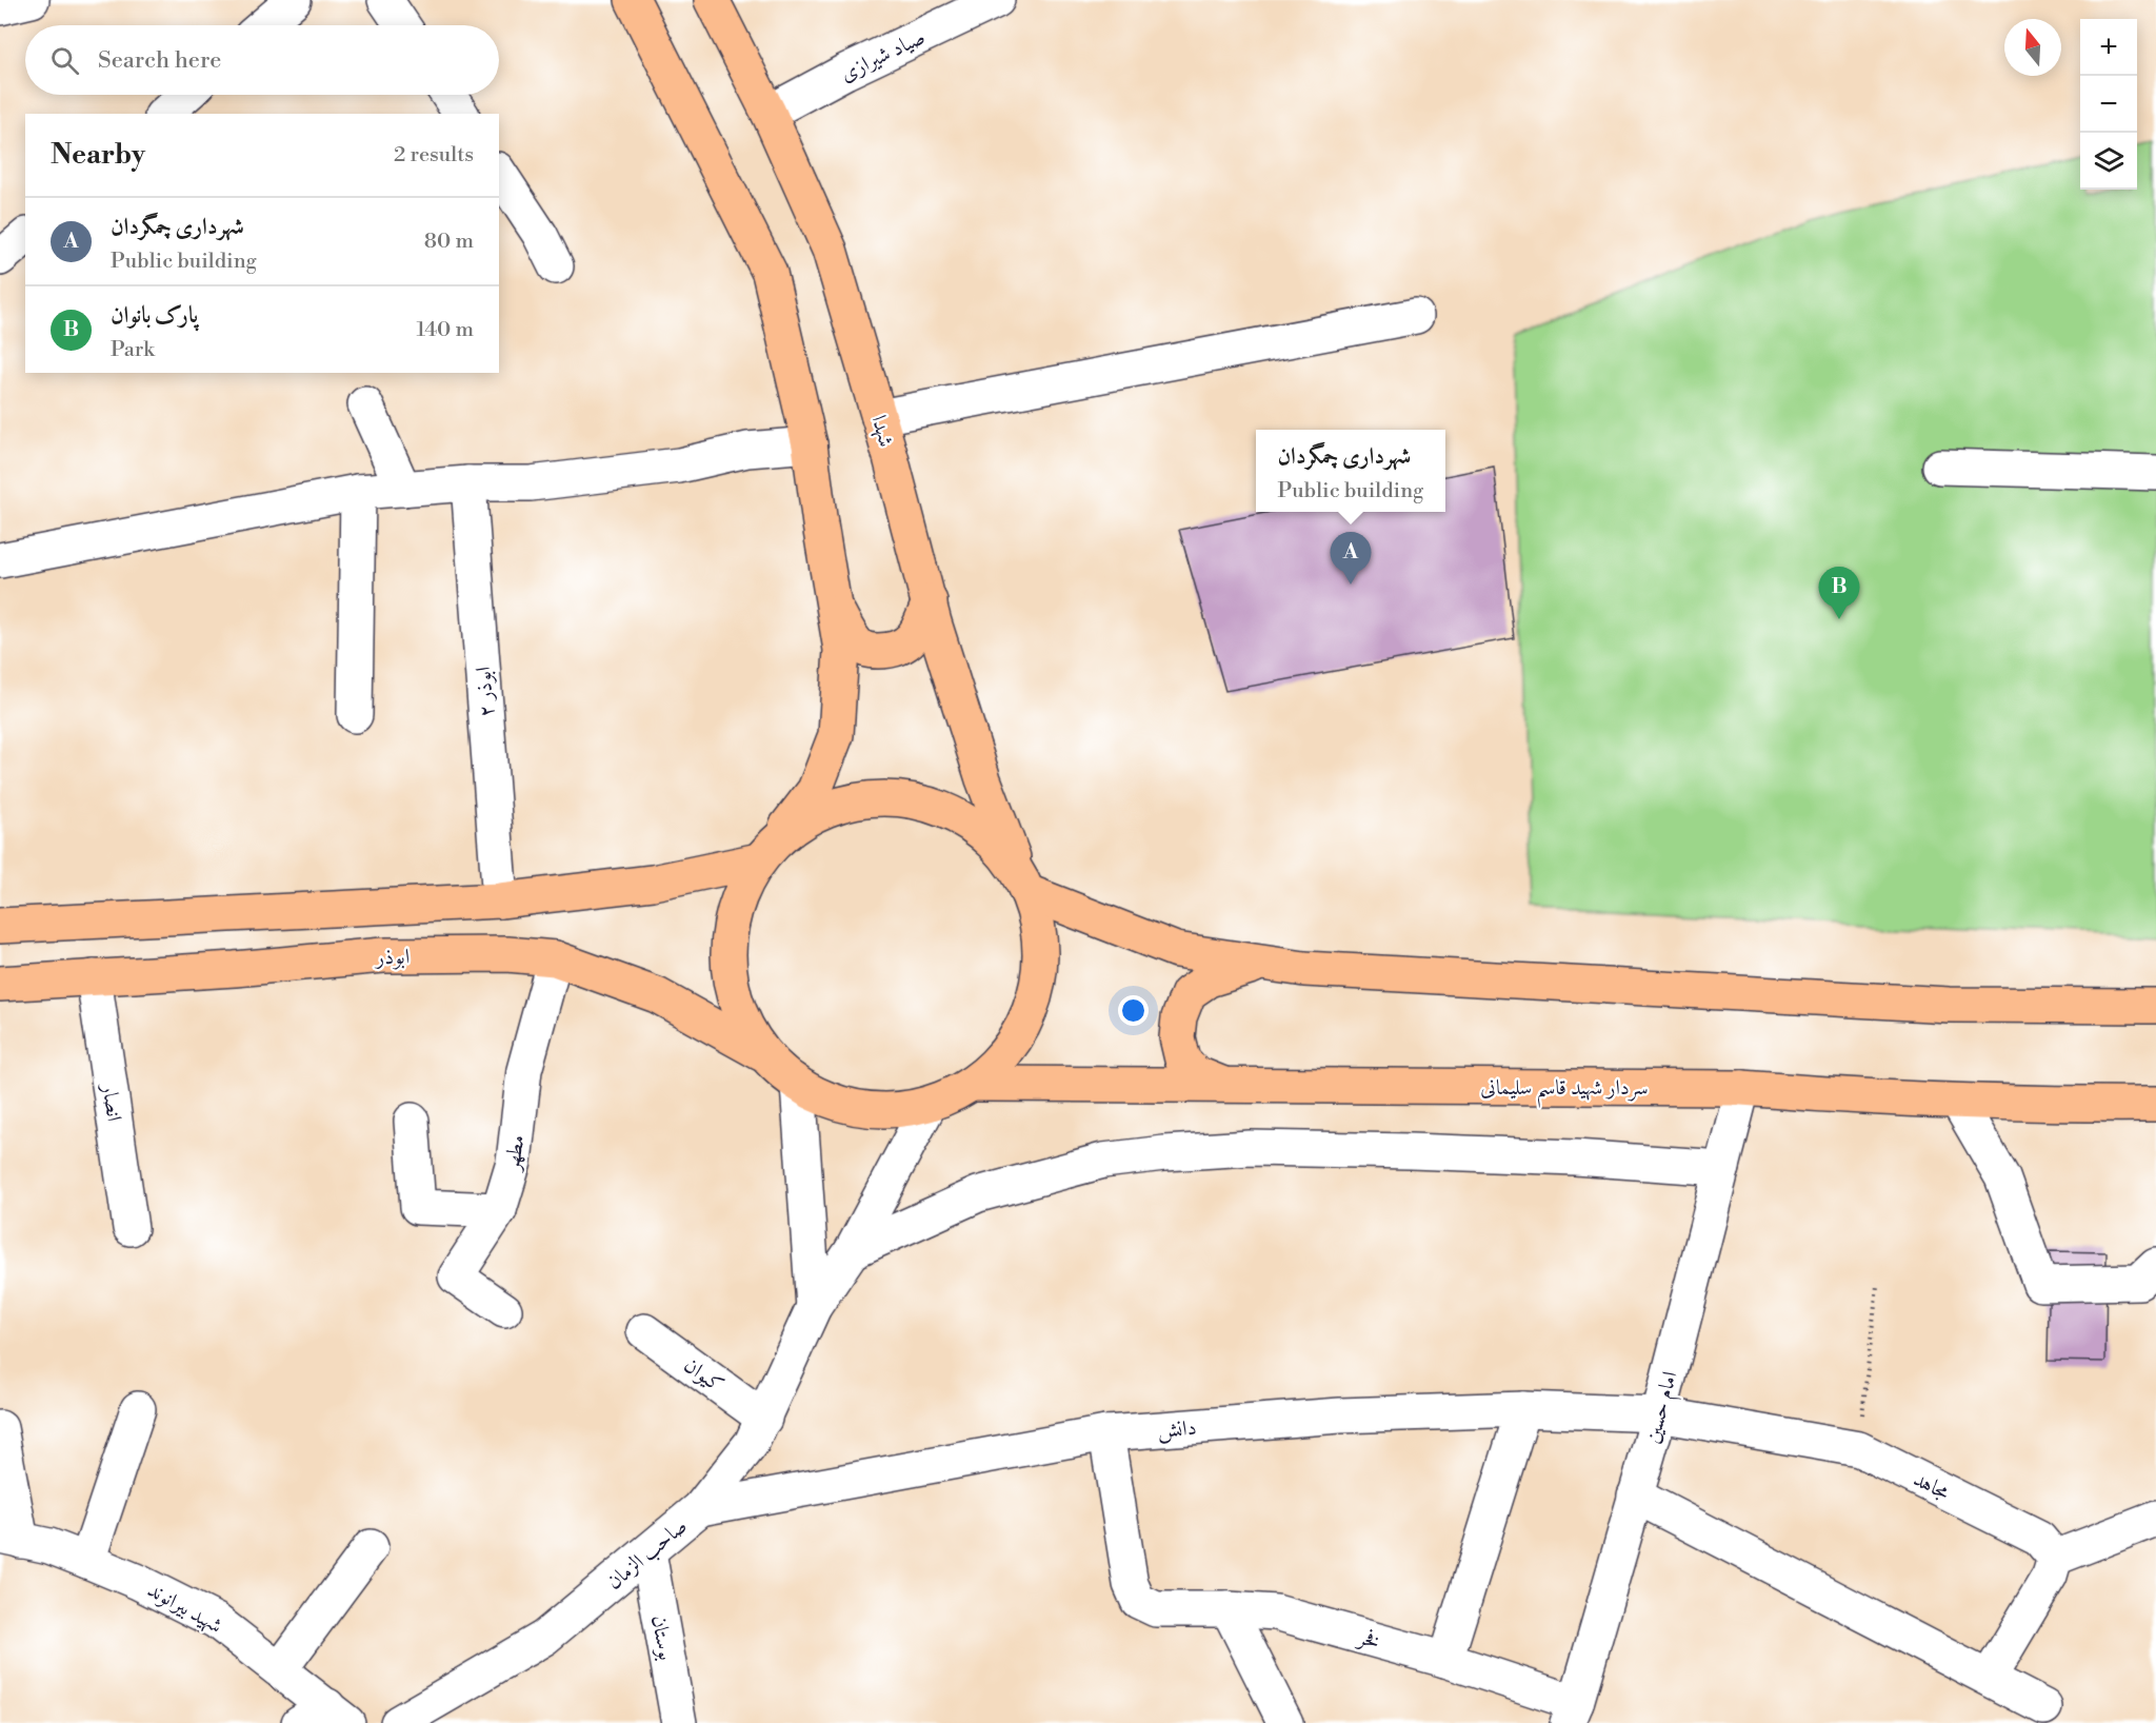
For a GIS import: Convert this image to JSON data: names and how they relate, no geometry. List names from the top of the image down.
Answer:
{
  "streets": {
    "main road": ["شهدا", "ابوذر", "سردار شهید قاسم سلیمانی"],
    "street": [
      "صیاد شیرازی",
      "ابوذر ۲",
      "انصار",
      "مطهر",
      "کیوان",
      "امام حسین",
      "دانش",
      "مجاهد",
      "صاحب الزمان",
      "شهید بیرانوند",
      "بوستان",
      "فخر"
    ]
  },
  "crossings": [
    ["صیاد شیرازی", "شهدا"],
    ["شهدا", "سردار شهید قاسم سلیمانی"],
    ["ابوذر", "انصار"],
    ["ابوذر", "مطهر"],
    ["سردار شهید قاسم سلیمانی", "امام حسین"],
    ["کیوان", "صاحب الزمان"],
    ["امام حسین", "دانش"],
    ["امام حسین", "مجاهد"],
    ["امام حسین", "فخر"],
    ["دانش", "مجاهد"],
    ["دانش", "صاحب الزمان"],
    ["دانش", "فخر"],
    ["صاحب الزمان", "بوستان"]
  ],
  "north": "top",
  "page": {
    "map_buttons": ["+", "−"],
    "search": "Search here",
    "heading": ["Nearby", "2 results"],
    "list": [
      {
        "mark": "A",
        "name": "شهرداری چمگردان",
        "note": "Public building",
        "value": "80 m"
      },
      {
        "mark": "B",
        "name": "پارک بانوان",
        "note": "Park",
        "value": "140 m"
      }
    ],
    "popup": ["شهرداری چمگردان", "Public building"],
    "pins": ["A", "B"]
  }
}
